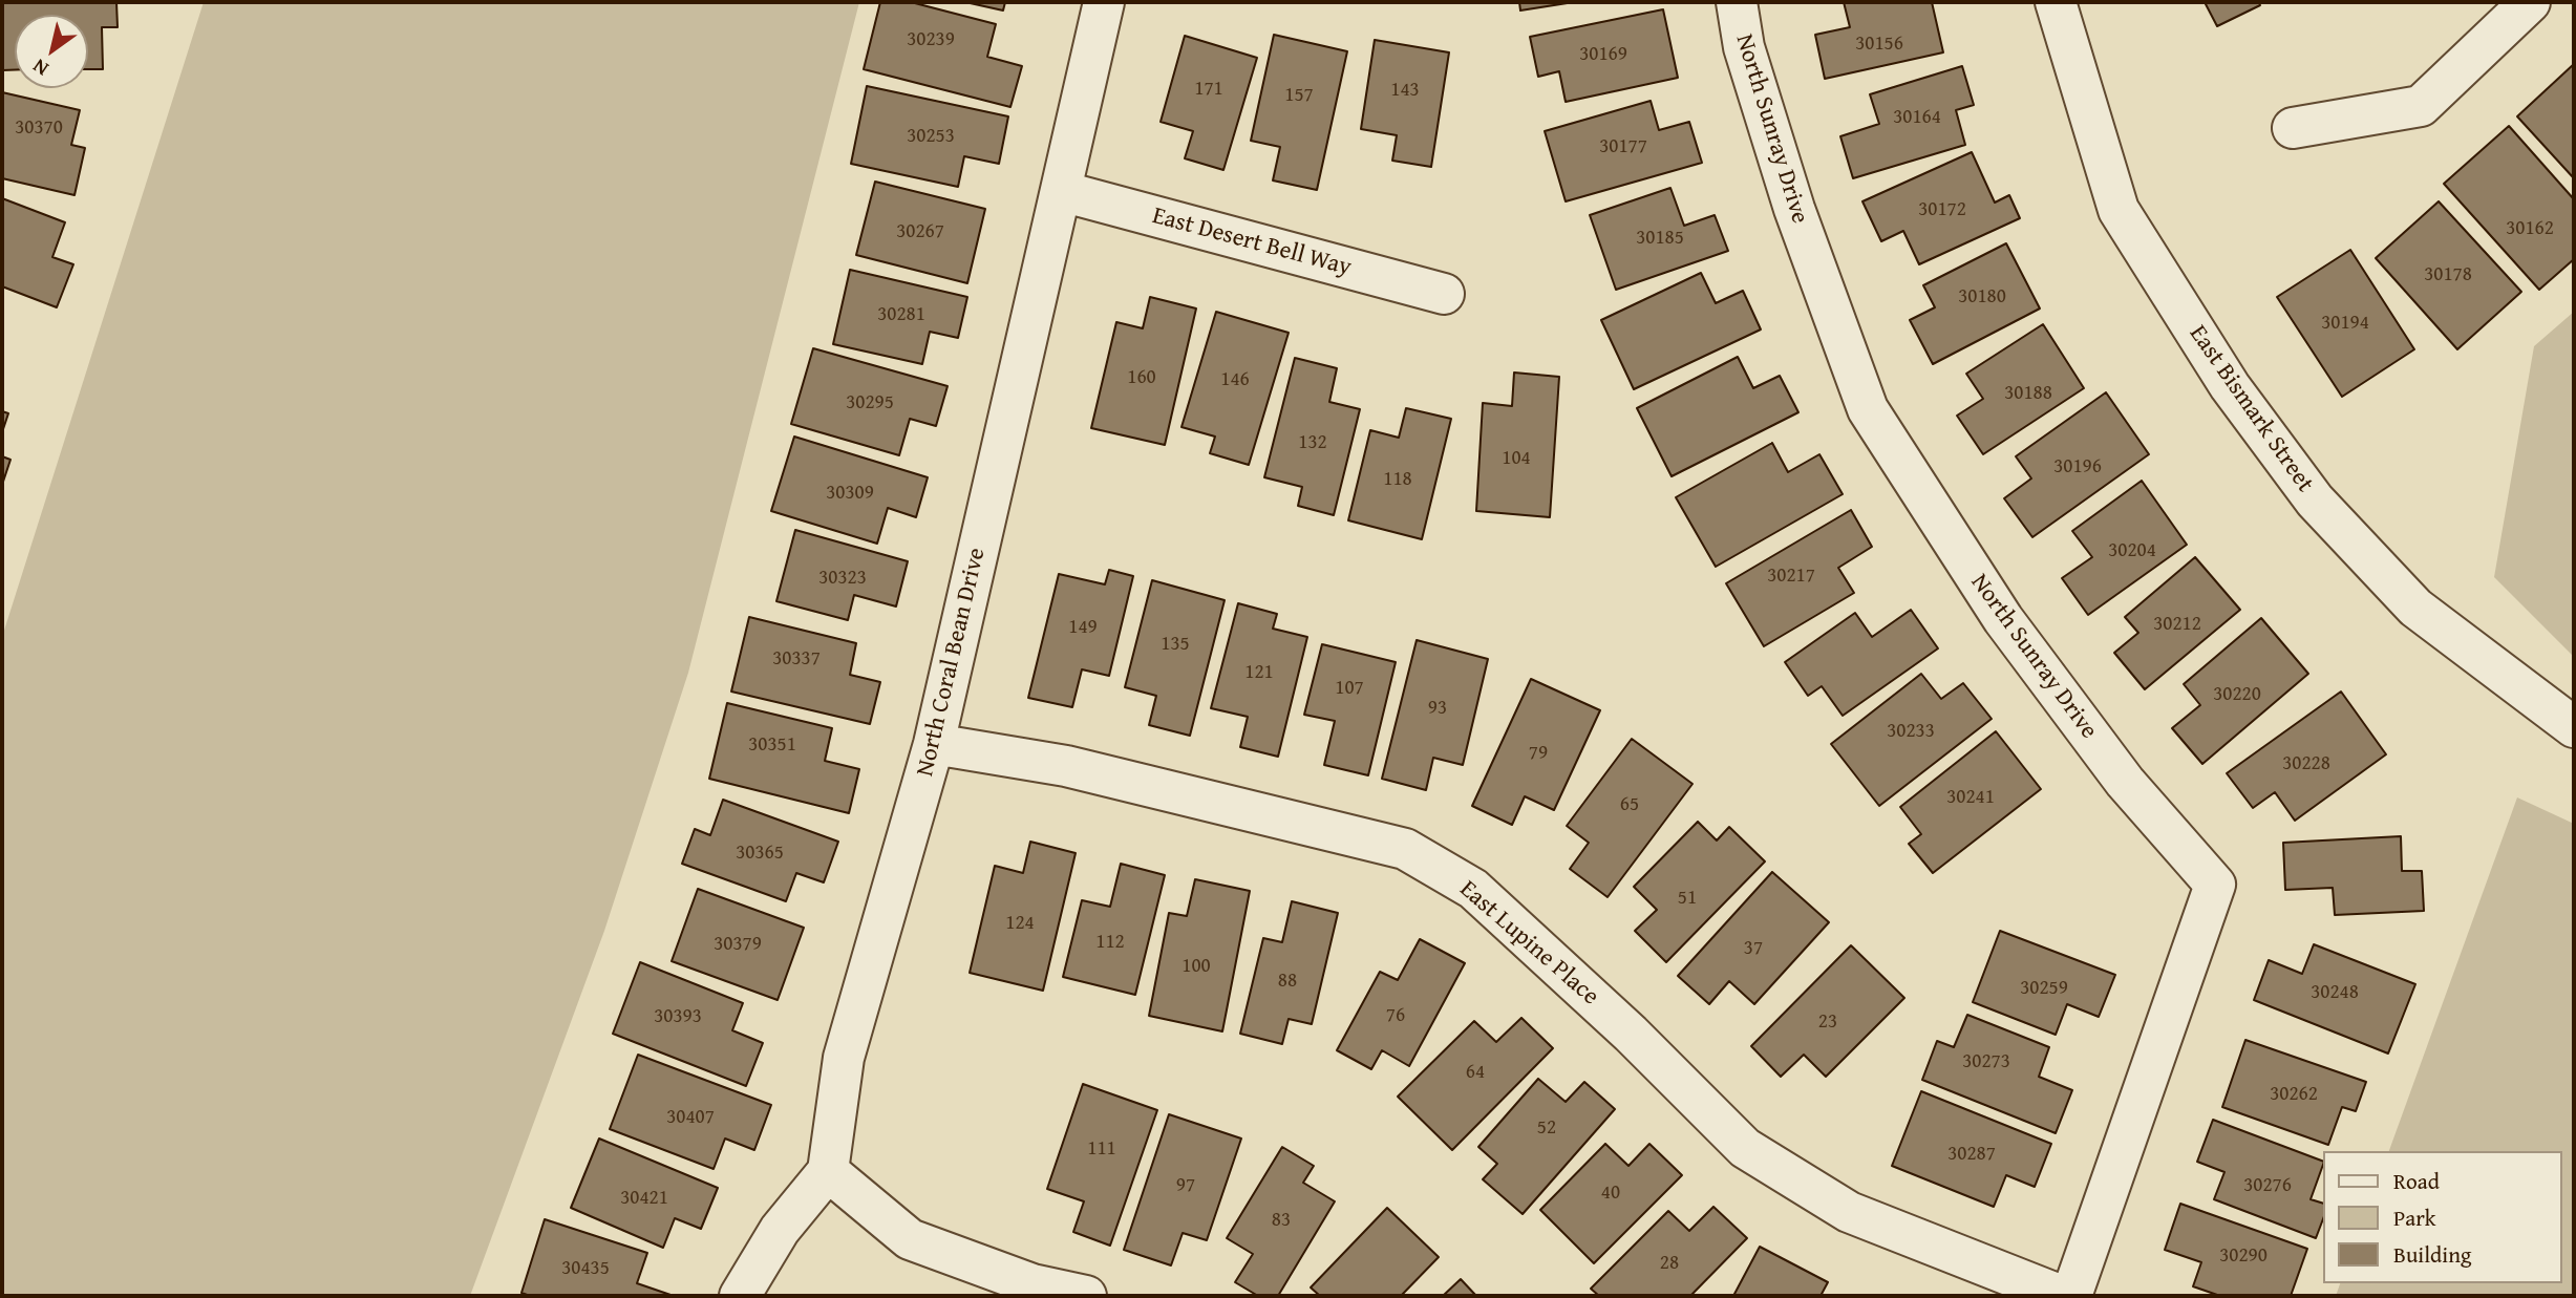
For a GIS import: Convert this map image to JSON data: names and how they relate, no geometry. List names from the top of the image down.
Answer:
{
  "streets": {
    "street": [
      "North Sunray Drive",
      "East Desert Bell Way",
      "East Bismark Street",
      "North Coral Bean Drive",
      "East Lupine Place"
    ]
  },
  "crossings": [
    ["East Desert Bell Way", "North Coral Bean Drive"],
    ["North Coral Bean Drive", "East Lupine Place"]
  ],
  "house_numbers": [
    "30239",
    "30156",
    "30169",
    "171",
    "143",
    "157",
    "30164",
    "30370",
    "30253",
    "30177",
    "30172",
    "30162",
    "30267",
    "30185",
    "30178",
    "30180",
    "30281",
    "30194",
    "160",
    "146",
    "30188",
    "30295",
    "132",
    "104",
    "30196",
    "118",
    "30309",
    "30204",
    "30217",
    "30323",
    "30212",
    "149",
    "135",
    "30337",
    "121",
    "107",
    "30220",
    "93",
    "30233",
    "30351",
    "79",
    "30228",
    "30241",
    "65",
    "30365",
    "51",
    "124",
    "112",
    "30379",
    "37",
    "100",
    "88",
    "30259",
    "30248",
    "76",
    "30393",
    "23",
    "30273",
    "64",
    "30262",
    "30407",
    "52",
    "111",
    "30287",
    "97",
    "30276",
    "40",
    "30421",
    "83",
    "30290",
    "28",
    "30435"
  ],
  "legend": ["Road", "Park", "Building"],
  "north": "bottom left"
}
